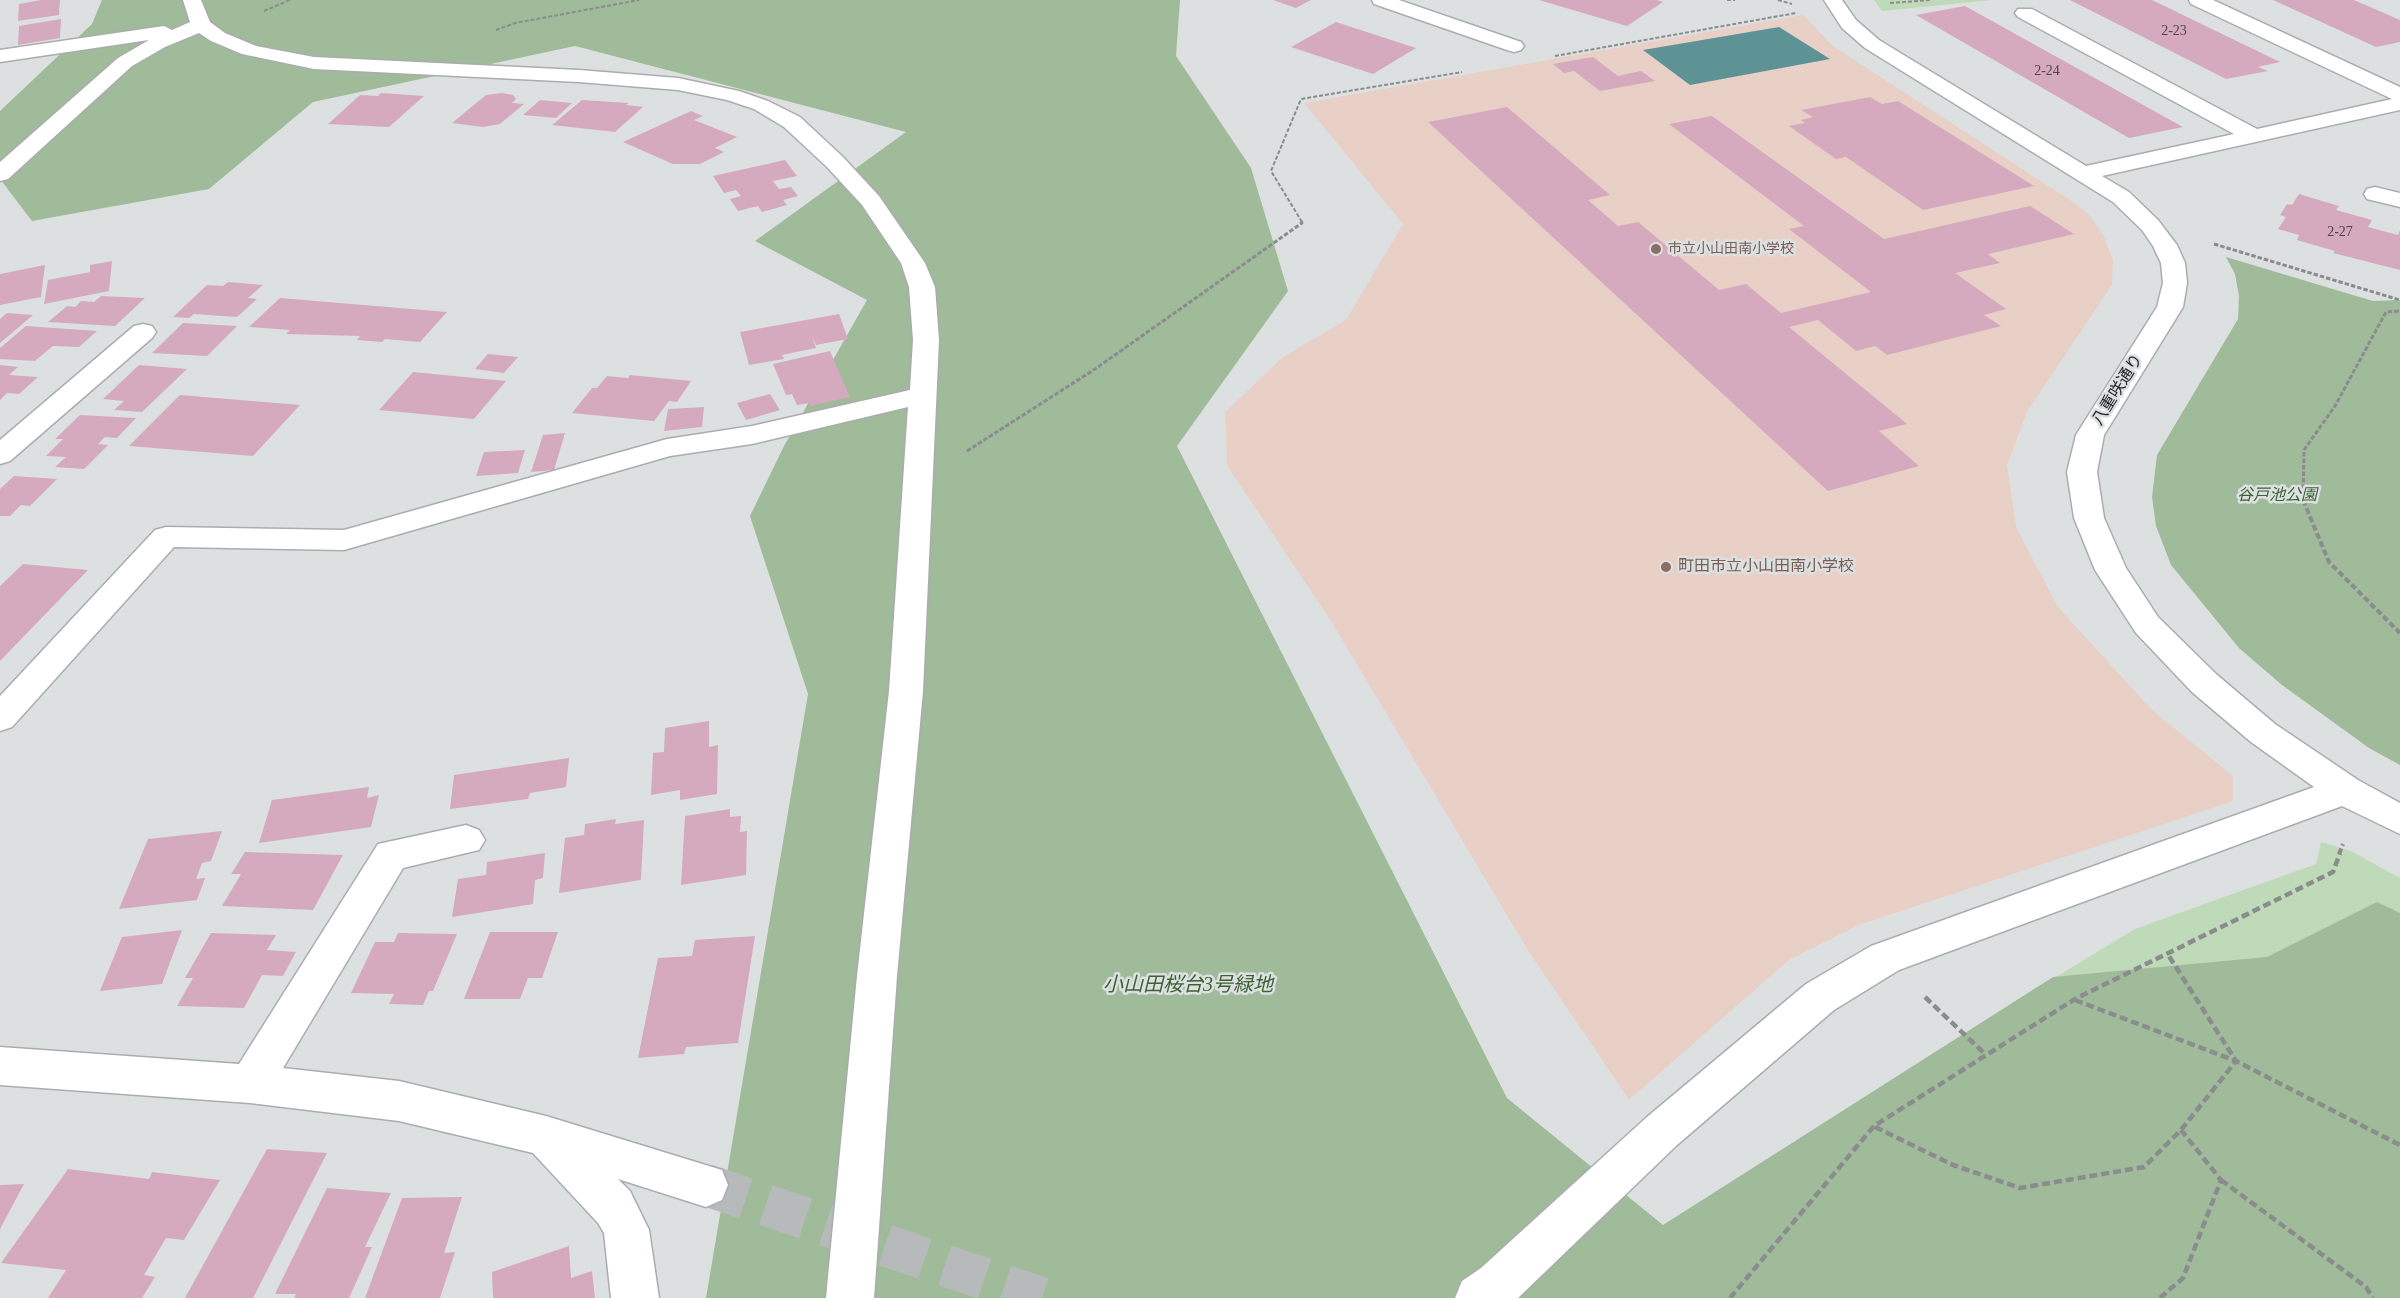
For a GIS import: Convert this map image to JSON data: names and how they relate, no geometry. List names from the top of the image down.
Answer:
{
  "streets": {
    "street": ["八重咲通り"]
  },
  "parks": ["谷戸池公園", "小山田桜台3号緑地"],
  "places": ["市立小山田南小学校", "町田市立小山田南小学校"],
  "house_numbers": ["2-23", "2-24", "2-27"]
}
